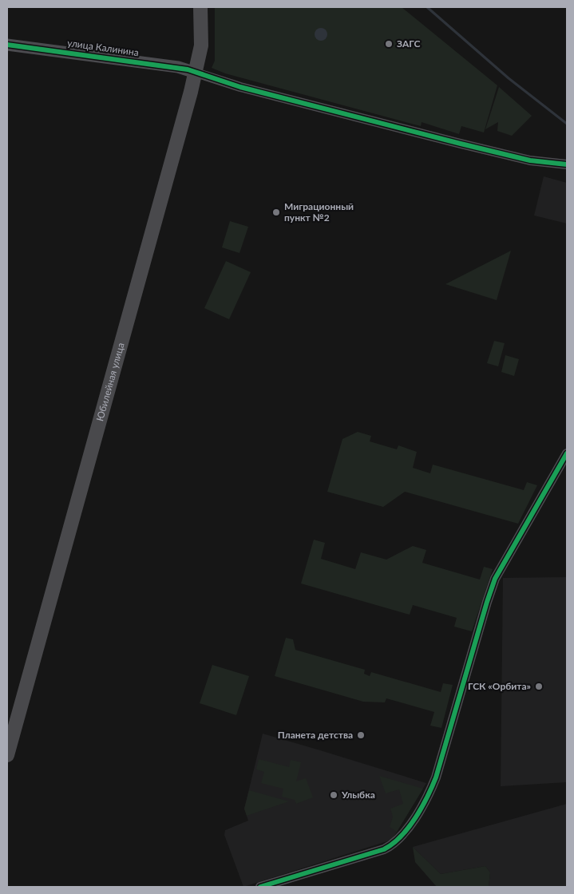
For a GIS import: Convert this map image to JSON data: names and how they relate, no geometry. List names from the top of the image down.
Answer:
{
  "streets": {
    "main road": ["Юбилейная улица"],
    "street": ["улица Калинина"]
  },
  "crossings": [
    ["улица Калинина", "Юбилейная улица"]
  ],
  "places": [
    "ЗАГС",
    "Миграционный пункт №2",
    "ГСК «Орбита»",
    "Планета детства",
    "Улыбка"
  ]
}
